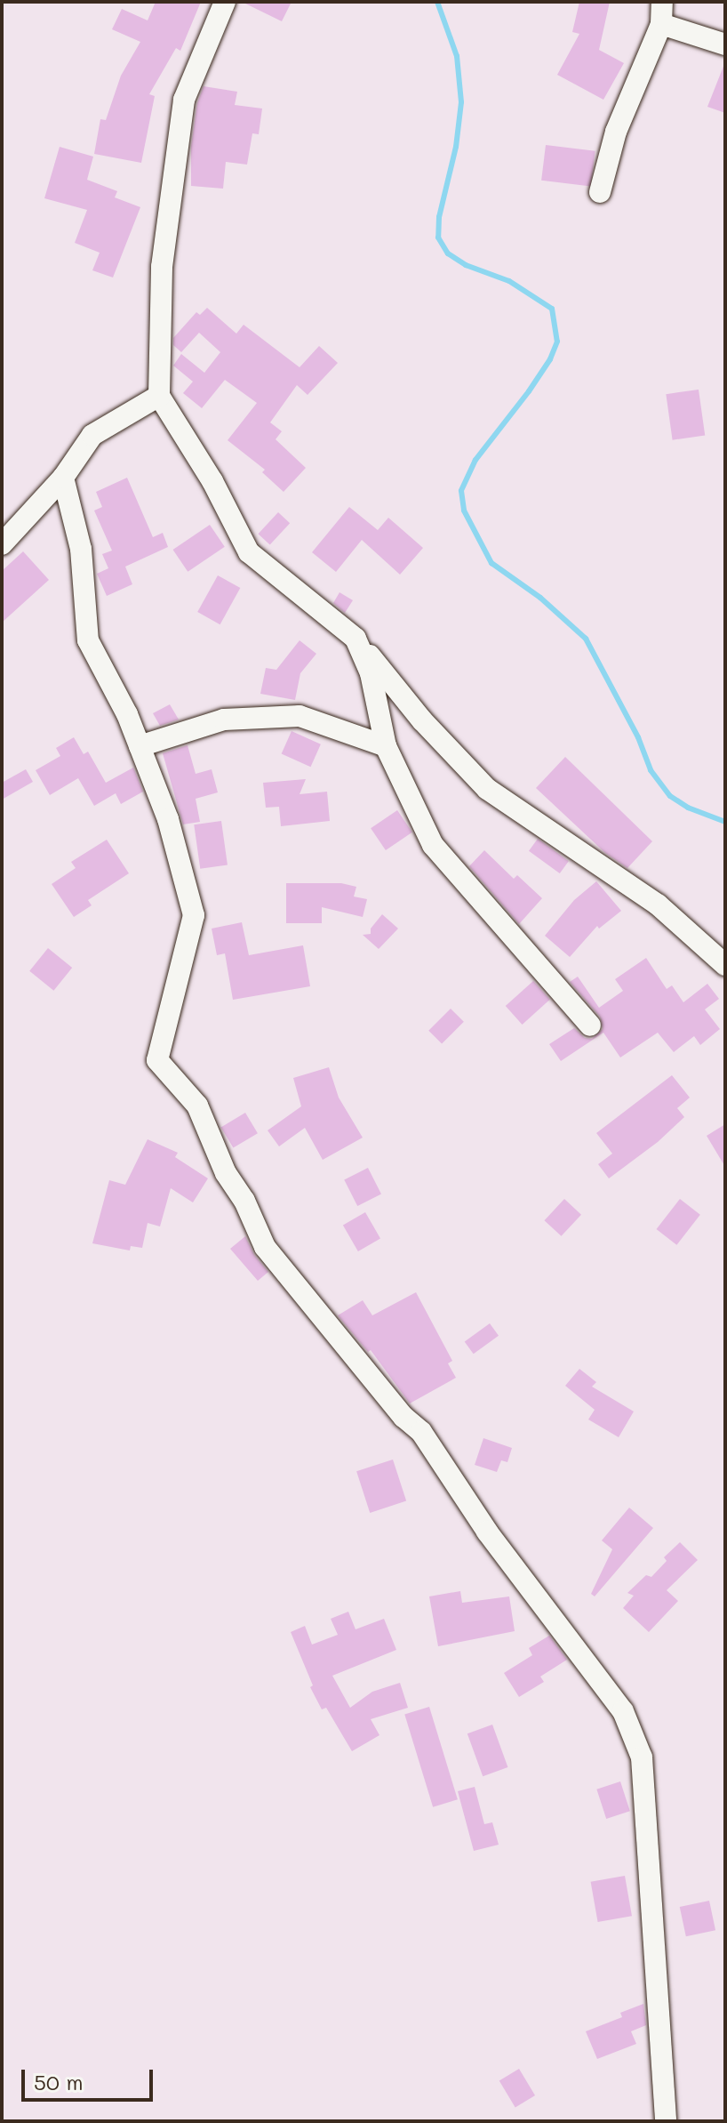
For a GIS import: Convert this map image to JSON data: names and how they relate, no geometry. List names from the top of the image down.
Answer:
{
  "scale_bar": "50 m"
}
